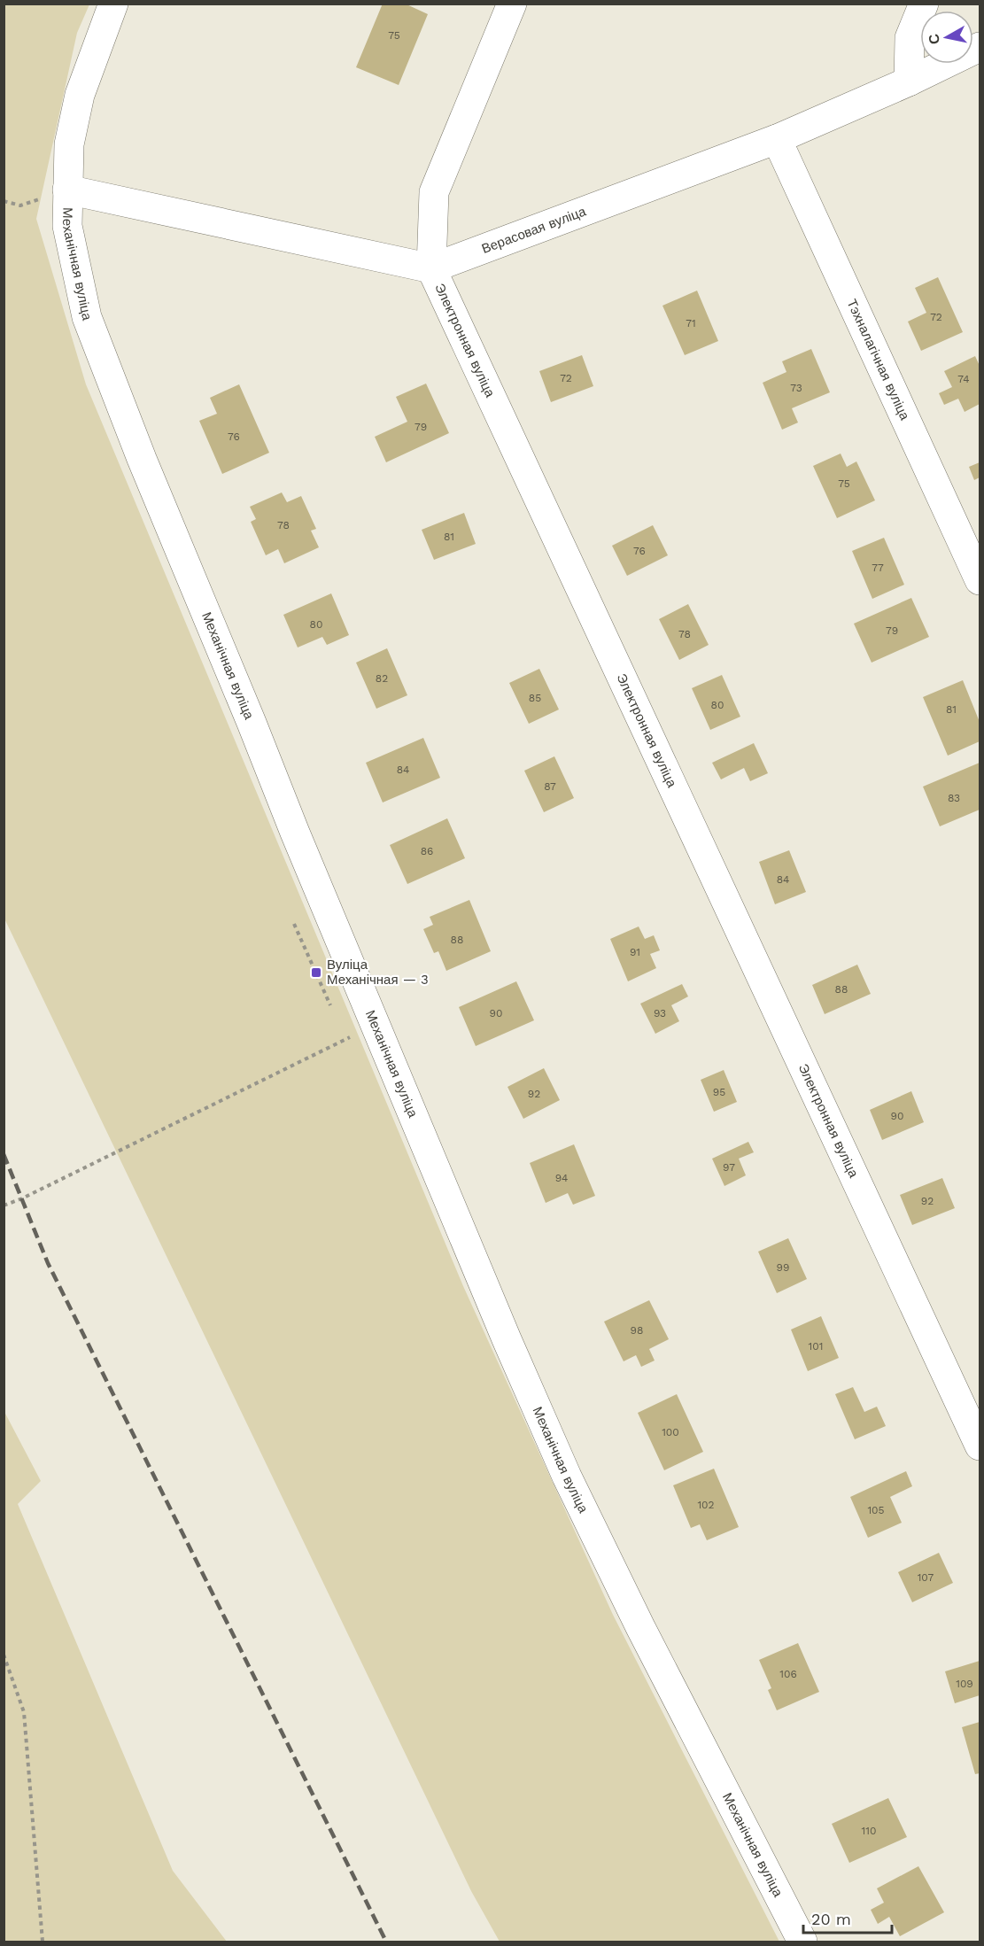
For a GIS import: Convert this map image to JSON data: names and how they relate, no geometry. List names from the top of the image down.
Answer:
{
  "streets": {
    "street": [
      "Верасовая вуліца",
      "Механічная вуліца",
      "Электронная вуліца",
      "Тэхналагічная вуліца"
    ]
  },
  "crossings": [
    ["Верасовая вуліца", "Электронная вуліца"],
    ["Верасовая вуліца", "Тэхналагічная вуліца"]
  ],
  "places": {
    "transit": ["Вуліца Механічная — 3"]
  },
  "house_numbers": [
    "75",
    "72",
    "71",
    "72",
    "74",
    "73",
    "79",
    "76",
    "75",
    "78",
    "81",
    "76",
    "77",
    "80",
    "79",
    "78",
    "82",
    "85",
    "80",
    "81",
    "84",
    "87",
    "83",
    "86",
    "84",
    "88",
    "91",
    "88",
    "90",
    "93",
    "95",
    "92",
    "90",
    "97",
    "94",
    "92",
    "99",
    "98",
    "101",
    "100",
    "102",
    "105",
    "107",
    "106",
    "109",
    "110"
  ],
  "scale_bar": "20 m",
  "north": "left"
}
